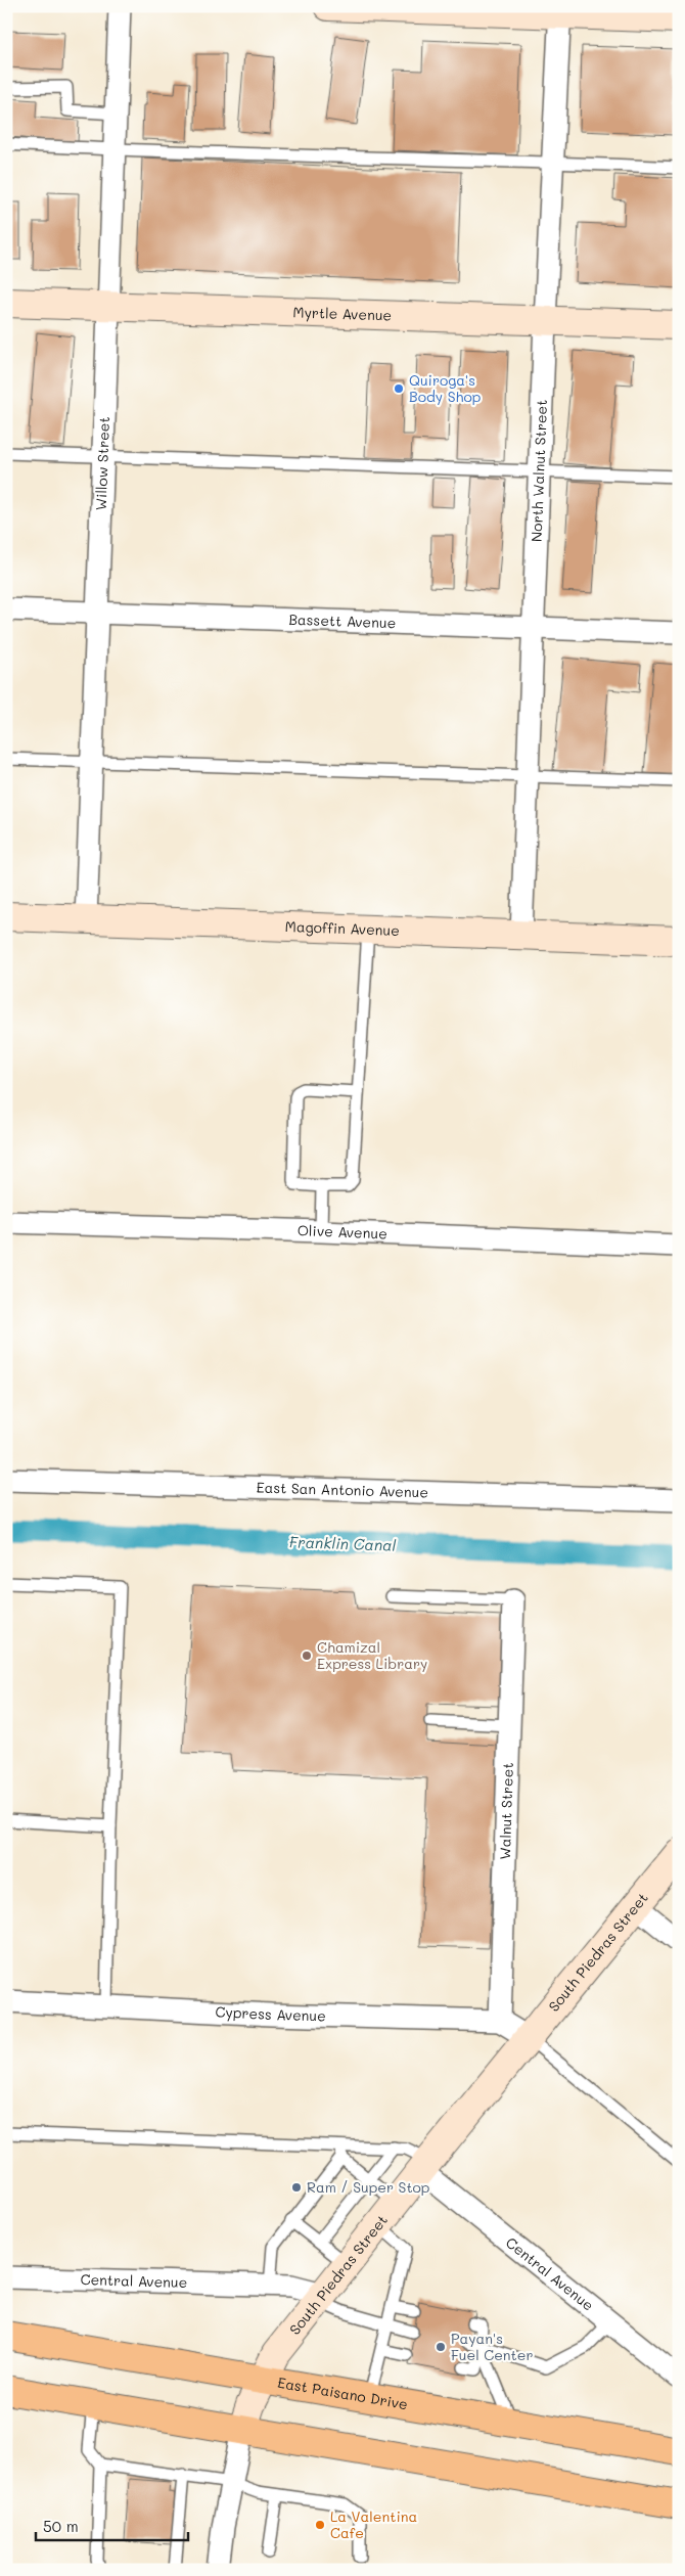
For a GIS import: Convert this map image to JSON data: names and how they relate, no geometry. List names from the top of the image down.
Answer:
{
  "streets": {
    "main road": ["East Paisano Drive"],
    "street": [
      "Myrtle Avenue",
      "Willow Street",
      "North Walnut Street",
      "Bassett Avenue",
      "Magoffin Avenue",
      "Olive Avenue",
      "East San Antonio Avenue",
      "Walnut Street",
      "South Piedras Street",
      "Cypress Avenue",
      "Central Avenue"
    ]
  },
  "crossings": [
    ["Myrtle Avenue", "Willow Street"],
    ["Myrtle Avenue", "North Walnut Street"],
    ["Willow Street", "Bassett Avenue"],
    ["Willow Street", "Magoffin Avenue"],
    ["North Walnut Street", "Bassett Avenue"],
    ["North Walnut Street", "Magoffin Avenue"],
    ["Walnut Street", "Cypress Avenue"],
    ["South Piedras Street", "Cypress Avenue"],
    ["South Piedras Street", "Central Avenue"],
    ["South Piedras Street", "East Paisano Drive"]
  ],
  "water": ["Franklin Canal"],
  "places": [
    "Quiroga's Body Shop",
    "Chamizal Express Library",
    "Ram / Super Stop",
    "Payan's Fuel Center",
    "La Valentina Cafe"
  ],
  "scale_bar": "50 m"
}
